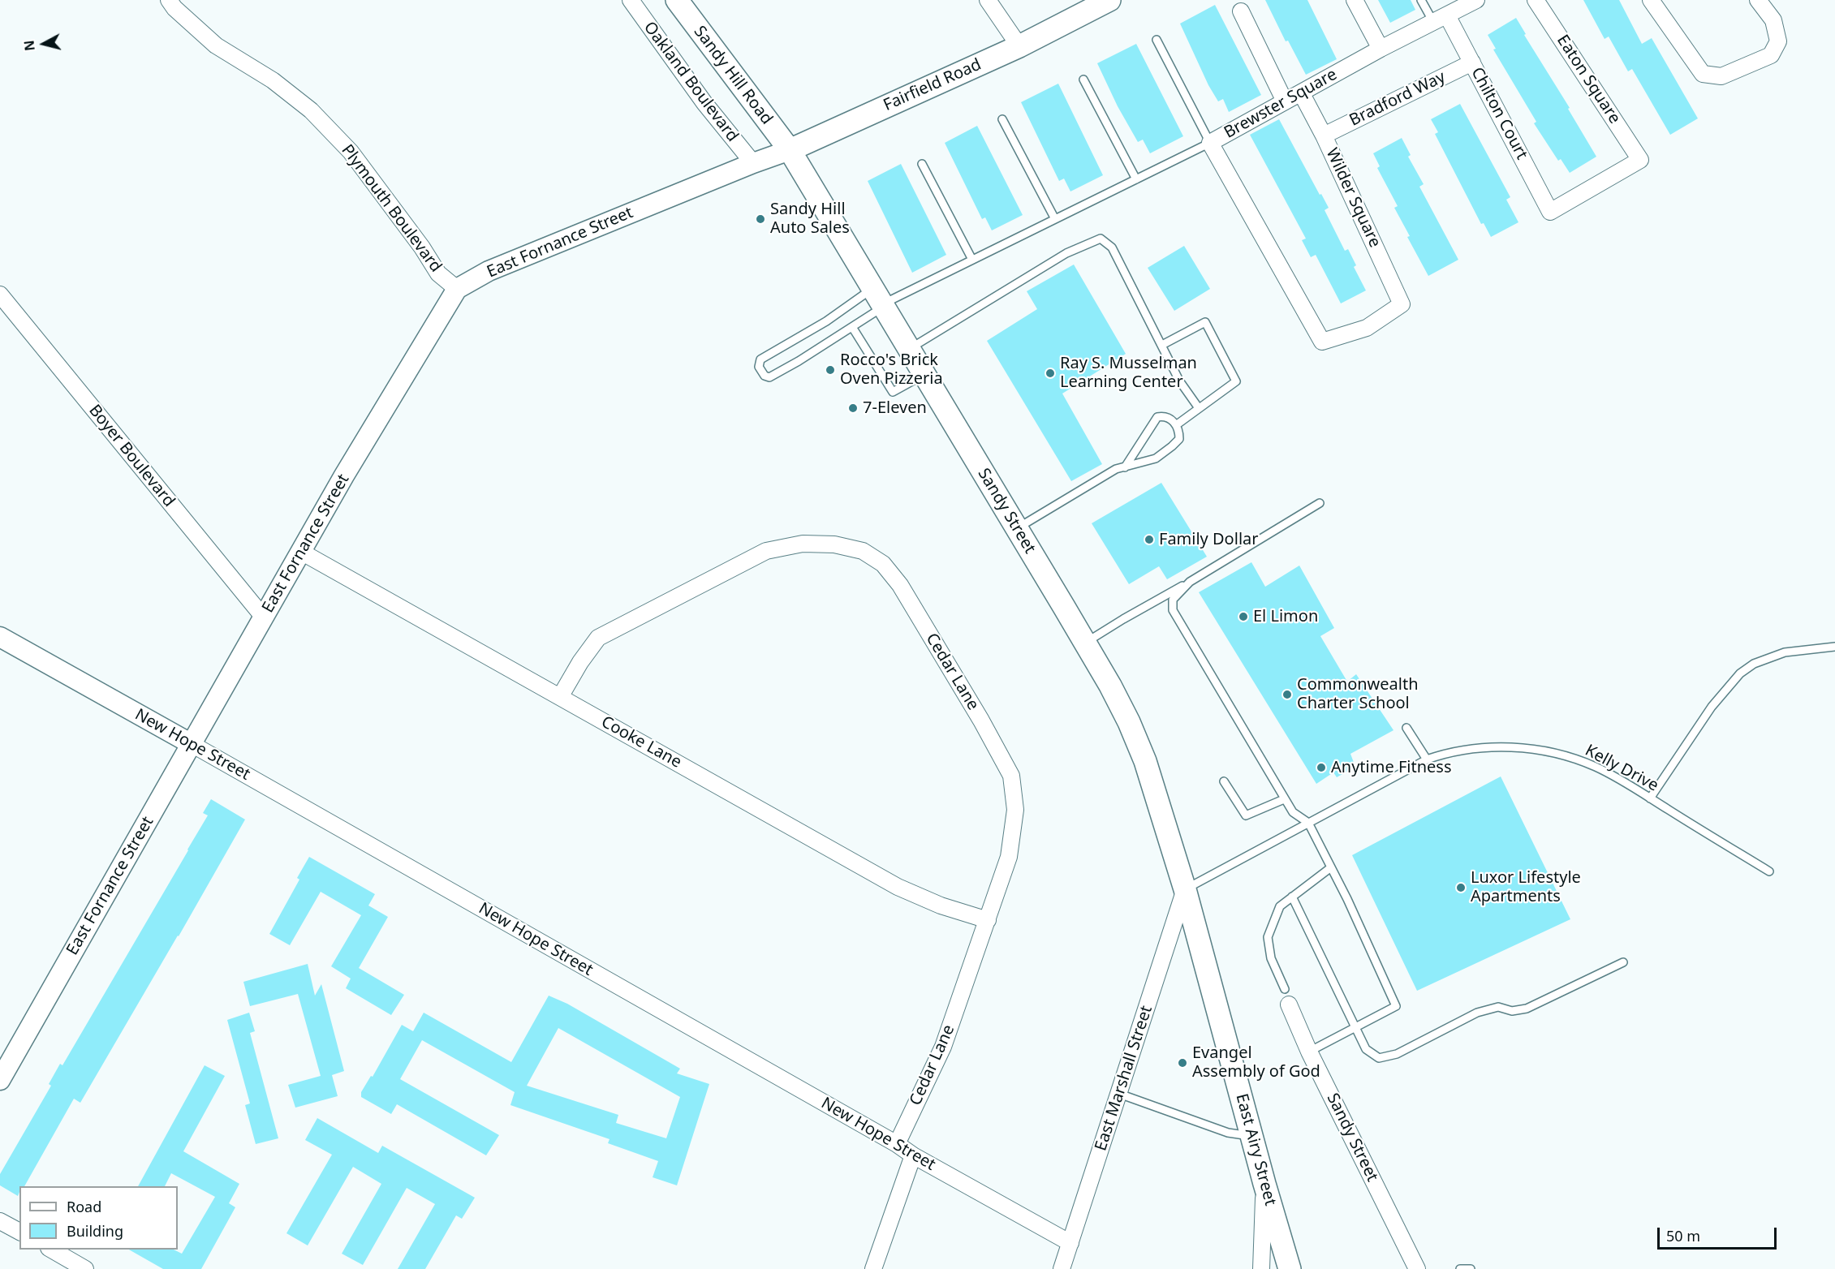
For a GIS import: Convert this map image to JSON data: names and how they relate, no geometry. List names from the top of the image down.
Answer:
{
  "streets": {
    "main road": [
      "Sandy Hill Road",
      "Fairfield Road",
      "Sandy Street",
      "East Airy Street"
    ],
    "street": [
      "Eaton Square",
      "Oakland Boulevard",
      "Bradford Way",
      "Brewster Square",
      "Chilton Court",
      "Wilder Square",
      "Plymouth Boulevard",
      "East Fornance Street",
      "Boyer Boulevard",
      "Cedar Lane",
      "Cooke Lane",
      "New Hope Street",
      "East Marshall Street"
    ],
    "lane": ["Kelly Drive"]
  },
  "crossings": [
    ["Sandy Hill Road", "Fairfield Road"],
    ["Sandy Hill Road", "Sandy Street"],
    ["Eaton Square", "Chilton Court"],
    ["Oakland Boulevard", "Fairfield Road"],
    ["Oakland Boulevard", "East Fornance Street"],
    ["Fairfield Road", "East Fornance Street"],
    ["Fairfield Road", "Sandy Street"],
    ["Bradford Way", "Chilton Court"],
    ["Bradford Way", "Wilder Square"],
    ["Brewster Square", "Chilton Court"],
    ["Brewster Square", "Wilder Square"],
    ["Plymouth Boulevard", "East Fornance Street"],
    ["East Fornance Street", "Boyer Boulevard"],
    ["East Fornance Street", "Cooke Lane"],
    ["East Fornance Street", "New Hope Street"],
    ["Sandy Street", "Kelly Drive"],
    ["Sandy Street", "East Marshall Street"],
    ["Sandy Street", "East Airy Street"],
    ["Cedar Lane", "Cooke Lane"],
    ["Cedar Lane", "New Hope Street"],
    ["New Hope Street", "East Marshall Street"],
    ["Kelly Drive", "East Marshall Street"],
    ["Kelly Drive", "East Airy Street"],
    ["East Marshall Street", "East Airy Street"]
  ],
  "places": [
    "Sandy Hill Auto Sales",
    "Rocco's Brick Oven Pizzeria",
    "Ray S. Musselman Learning Center",
    "7-Eleven",
    "Family Dollar",
    "El Limon",
    "Commonwealth Charter School",
    "Anytime Fitness",
    "Luxor Lifestyle Apartments",
    "Evangel Assembly of God"
  ],
  "legend": ["Road", "Building"],
  "scale_bar": "50 m",
  "north": "left"
}
